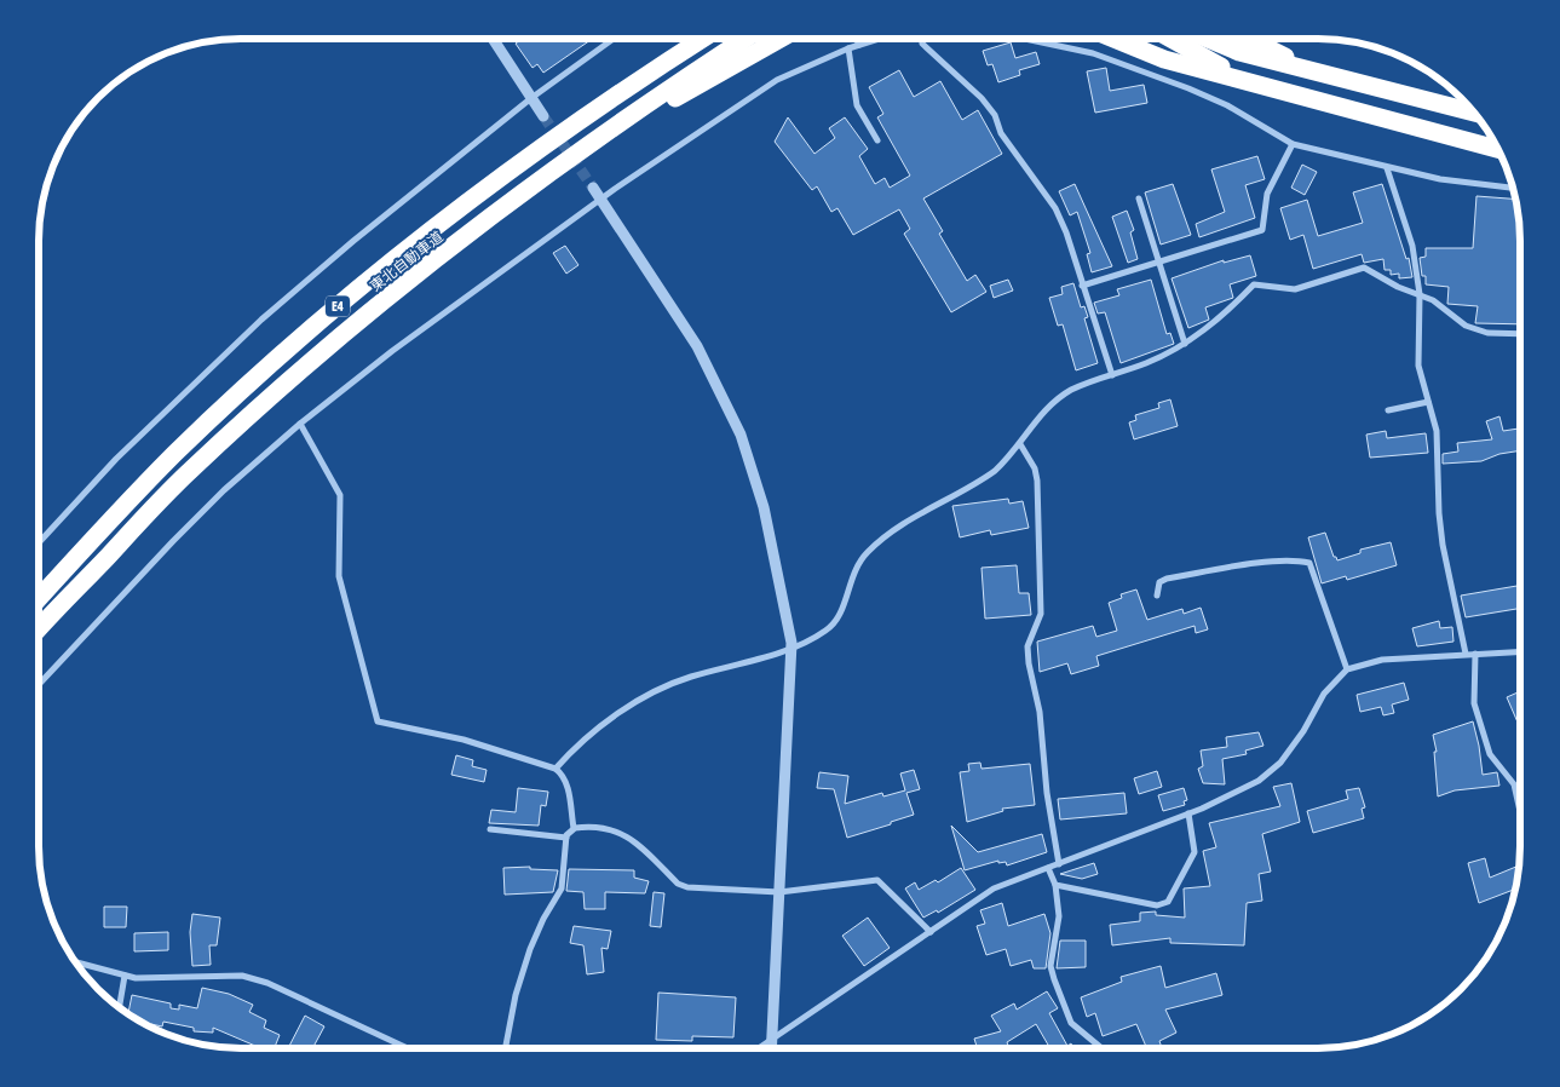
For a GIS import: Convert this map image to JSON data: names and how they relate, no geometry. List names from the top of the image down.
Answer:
{
  "streets": {
    "highway": ["東北自動車道", "E4"]
  }
}
